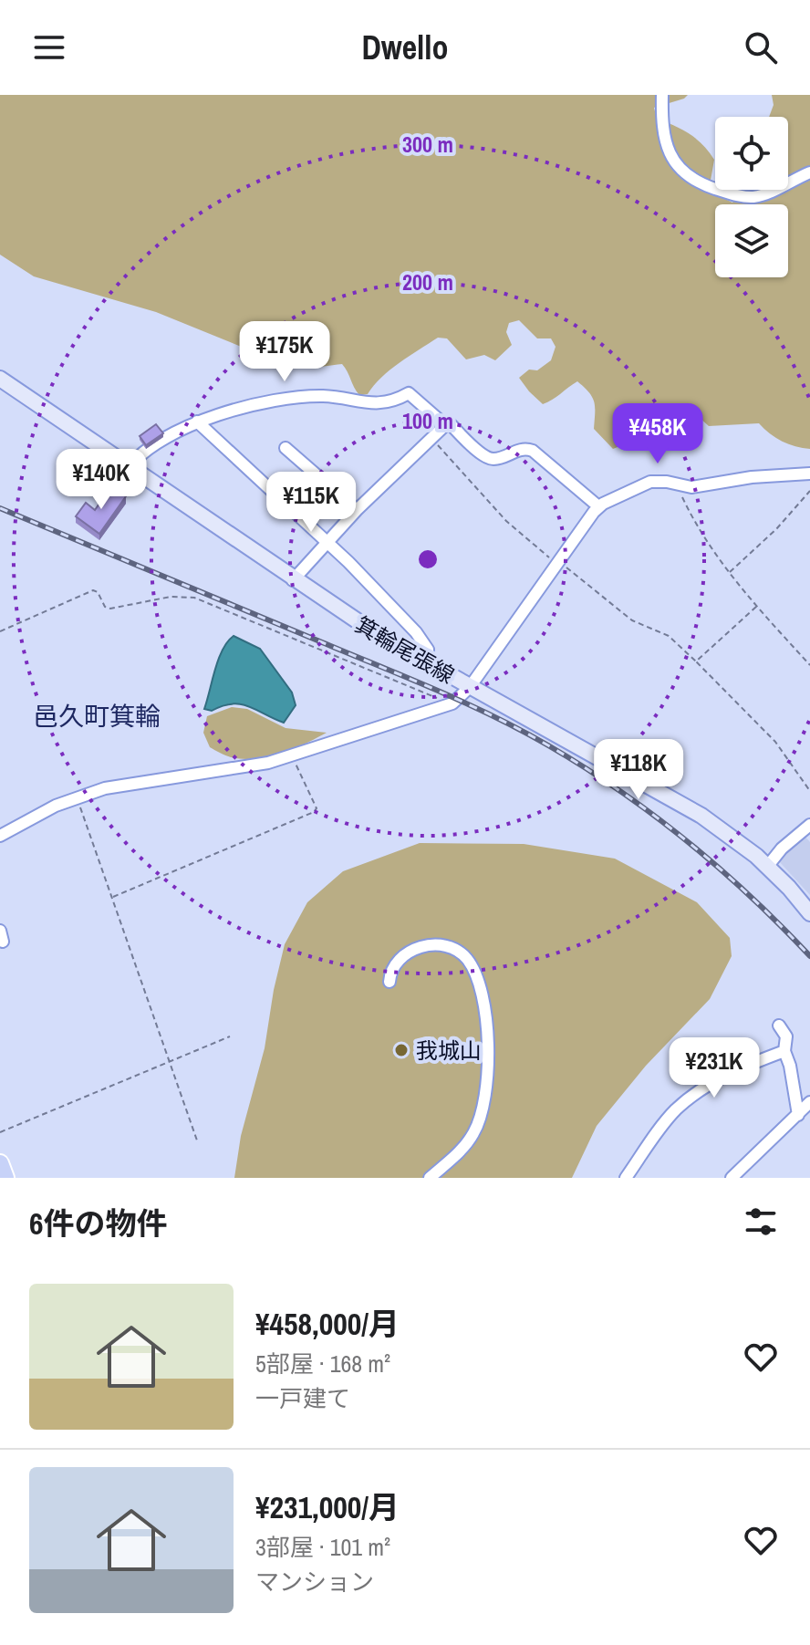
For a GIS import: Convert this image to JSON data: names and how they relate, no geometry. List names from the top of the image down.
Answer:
{
  "streets": {
    "main road": ["箕輪尾張線"]
  },
  "districts": ["邑久町箕輪"],
  "places": ["我城山"],
  "page": {
    "header": "Dwello",
    "price": [
      "¥175K",
      "¥458K",
      "¥140K",
      "¥115K",
      "¥118K",
      "¥231K"
    ],
    "heading": "6件の物件",
    "list": [
      {
        "name": "¥458,000/月",
        "note": "5部屋 · 168 m² · 一戸建て"
      },
      {
        "name": "¥231,000/月",
        "note": "3部屋 · 101 m² · マンション"
      }
    ]
  },
  "rings": ["300 m", "200 m", "100 m"]
}
